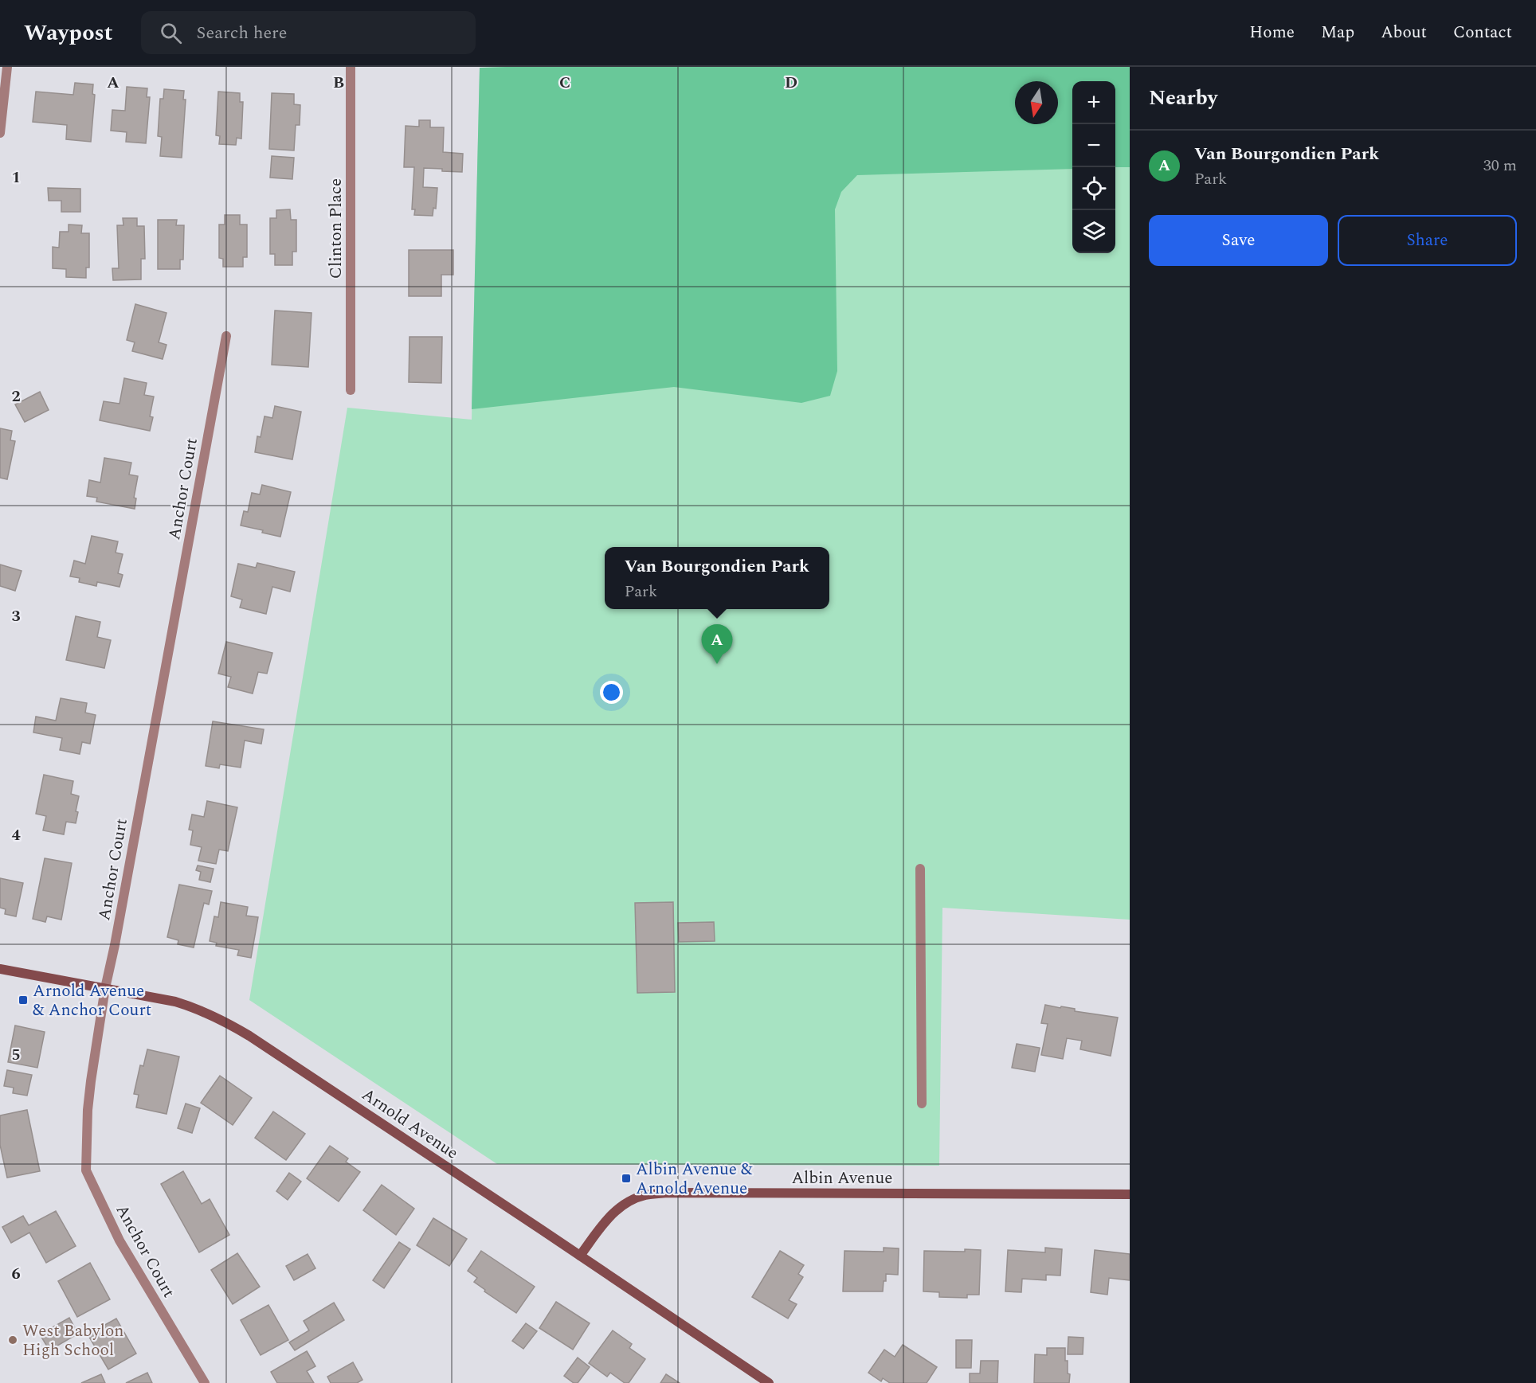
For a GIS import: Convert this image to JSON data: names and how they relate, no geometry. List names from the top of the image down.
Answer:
{
  "streets": {
    "street": [
      "Clinton Place",
      "Anchor Court",
      "Arnold Avenue",
      "Albin Avenue"
    ]
  },
  "crossings": [
    ["Anchor Court", "Arnold Avenue"],
    ["Arnold Avenue", "Albin Avenue"]
  ],
  "places": {
    "transit": ["Arnold Avenue & Anchor Court", "Albin Avenue & Arnold Avenue"],
    "other": ["West Babylon High School"]
  },
  "north": "bottom",
  "page": {
    "header": "Waypost",
    "search": "Search here",
    "nav": [
      "Home",
      "Map",
      "About",
      "Contact"
    ],
    "heading": "Nearby",
    "map_buttons": ["+", "−"],
    "list": [
      {
        "mark": "A",
        "name": "Van Bourgondien Park",
        "note": "Park",
        "value": "30 m"
      }
    ],
    "buttons": ["Save", "Share"],
    "popup": ["Van Bourgondien Park", "Park"],
    "pins": "A"
  },
  "grid": {
    "columns": [
      "A",
      "B",
      "C",
      "D"
    ],
    "rows": [
      "1",
      "2",
      "3",
      "4",
      "5",
      "6"
    ]
  }
}
